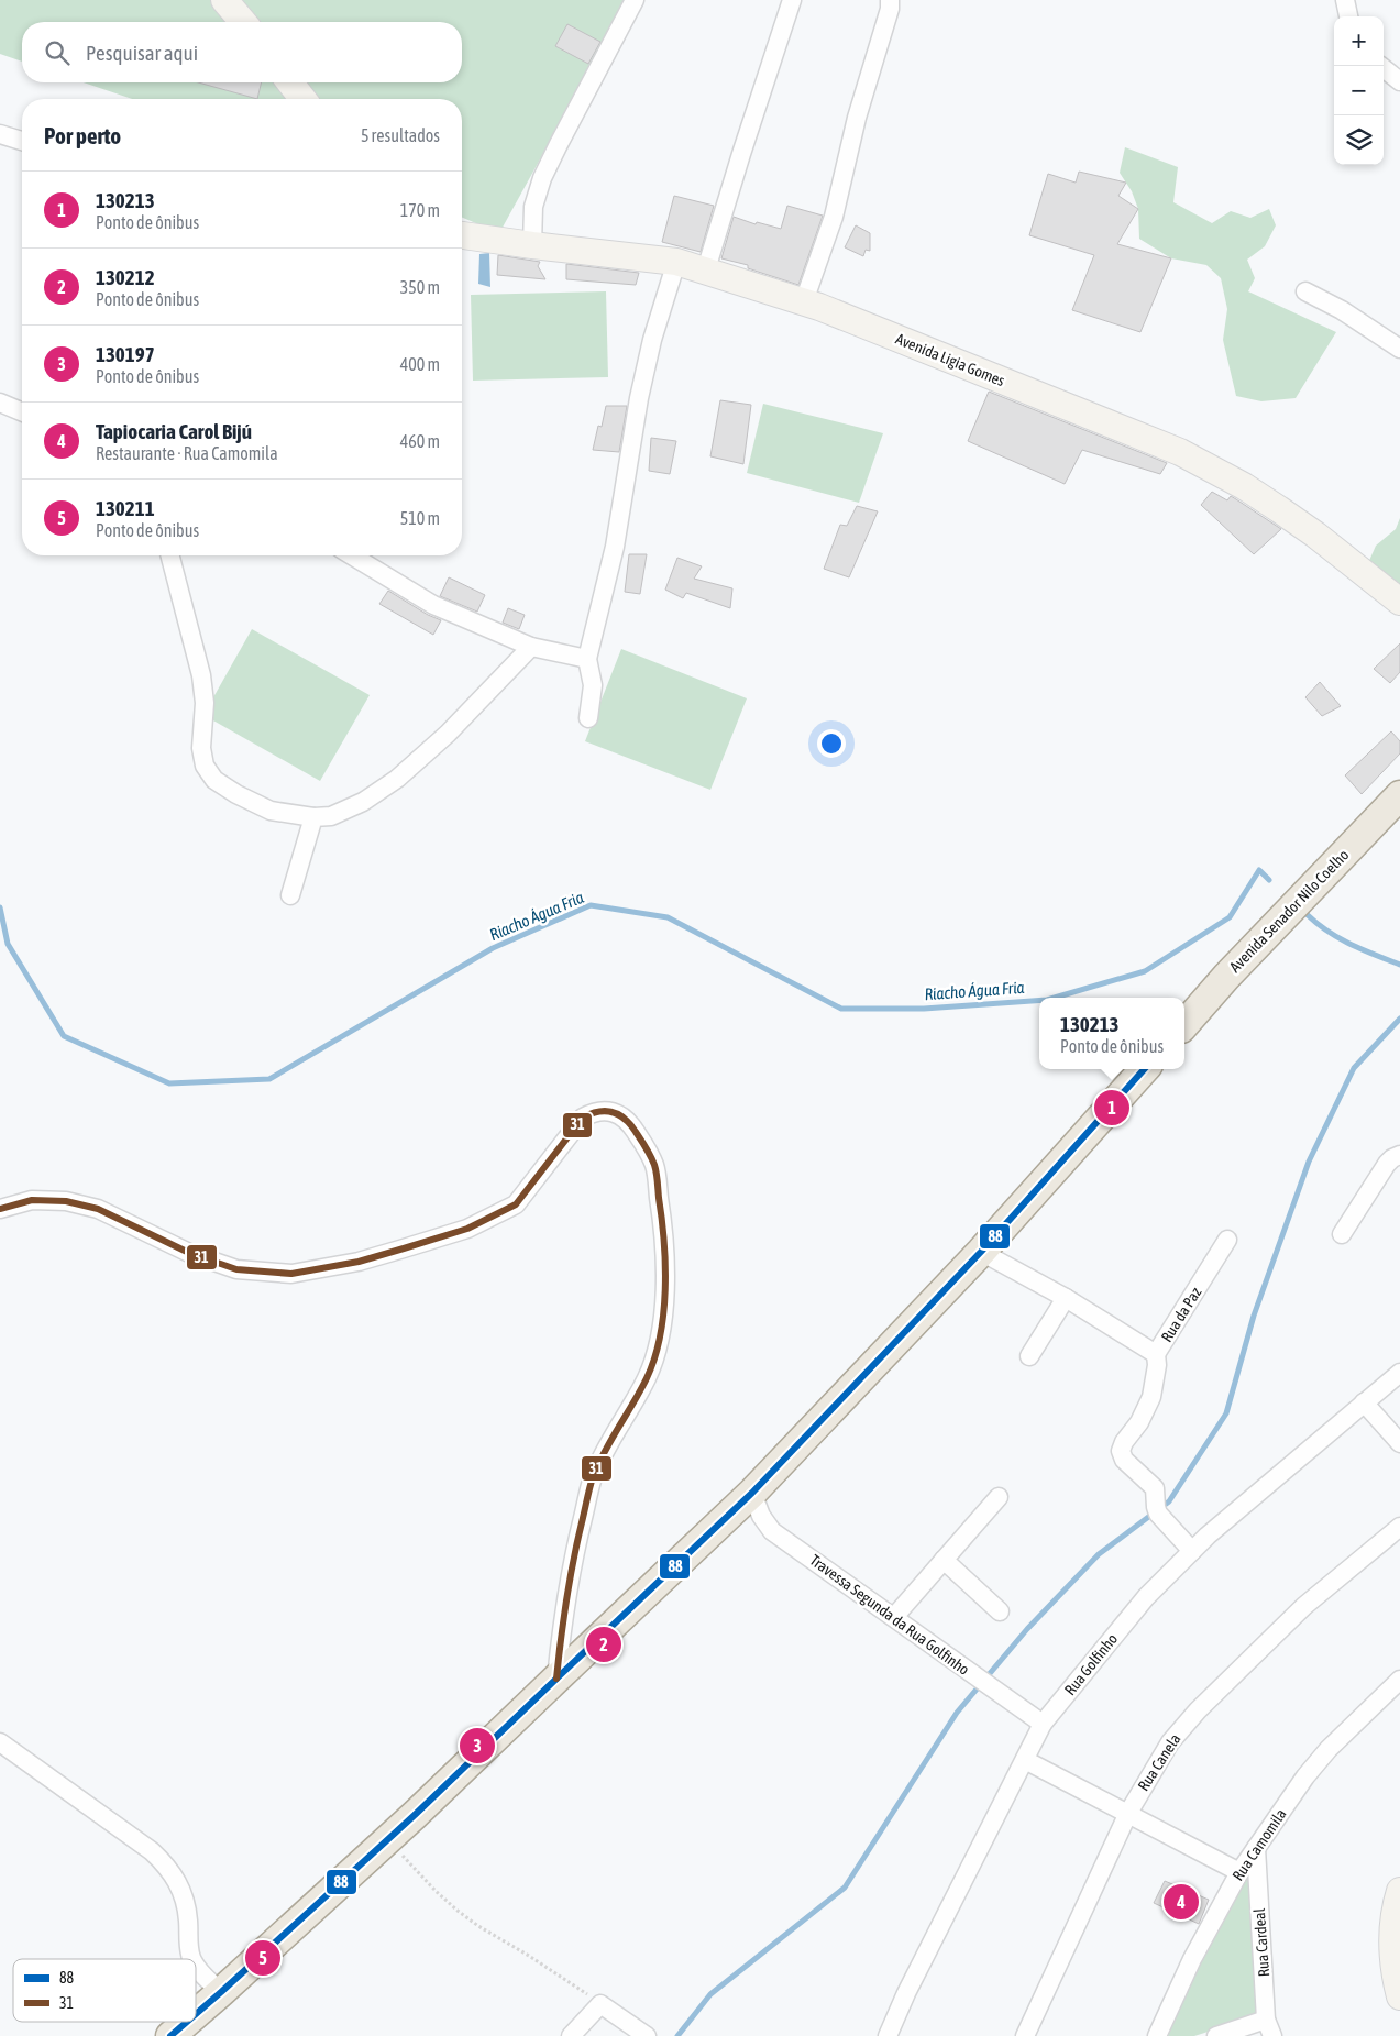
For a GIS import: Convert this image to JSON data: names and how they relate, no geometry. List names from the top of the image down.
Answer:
{
  "streets": {
    "main road": ["Avenida Senador Nilo Coelho"],
    "street": [
      "Avenida Ligia Gomes",
      "Rua da Paz",
      "Travessa Segunda da Rua Golfinho",
      "Rua Golfinho",
      "Rua Canela",
      "Rua Camomila",
      "Rua Cardeal"
    ]
  },
  "crossings": [
    ["Travessa Segunda da Rua Golfinho", "Rua Golfinho"],
    ["Rua Camomila", "Rua Cardeal"]
  ],
  "water": ["Riacho Água Fria"],
  "lines": ["transit line 88", "transit line 31"],
  "legend": ["88", "31"],
  "page": {
    "map_buttons": ["+", "−"],
    "search": "Pesquisar aqui",
    "heading": ["Por perto", "5 resultados"],
    "list": [
      {
        "mark": "1",
        "name": "130213",
        "note": "Ponto de ônibus",
        "value": "170 m"
      },
      {
        "mark": "2",
        "name": "130212",
        "note": "Ponto de ônibus",
        "value": "350 m"
      },
      {
        "mark": "3",
        "name": "130197",
        "note": "Ponto de ônibus",
        "value": "400 m"
      },
      {
        "mark": "4",
        "name": "Tapiocaria Carol Bijú",
        "note": "Restaurante · Rua Camomila",
        "value": "460 m"
      },
      {
        "mark": "5",
        "name": "130211",
        "note": "Ponto de ônibus",
        "value": "510 m"
      }
    ],
    "popup": ["130213", "Ponto de ônibus"],
    "pins": [
      "1",
      "2",
      "3",
      "4",
      "5"
    ]
  }
}
